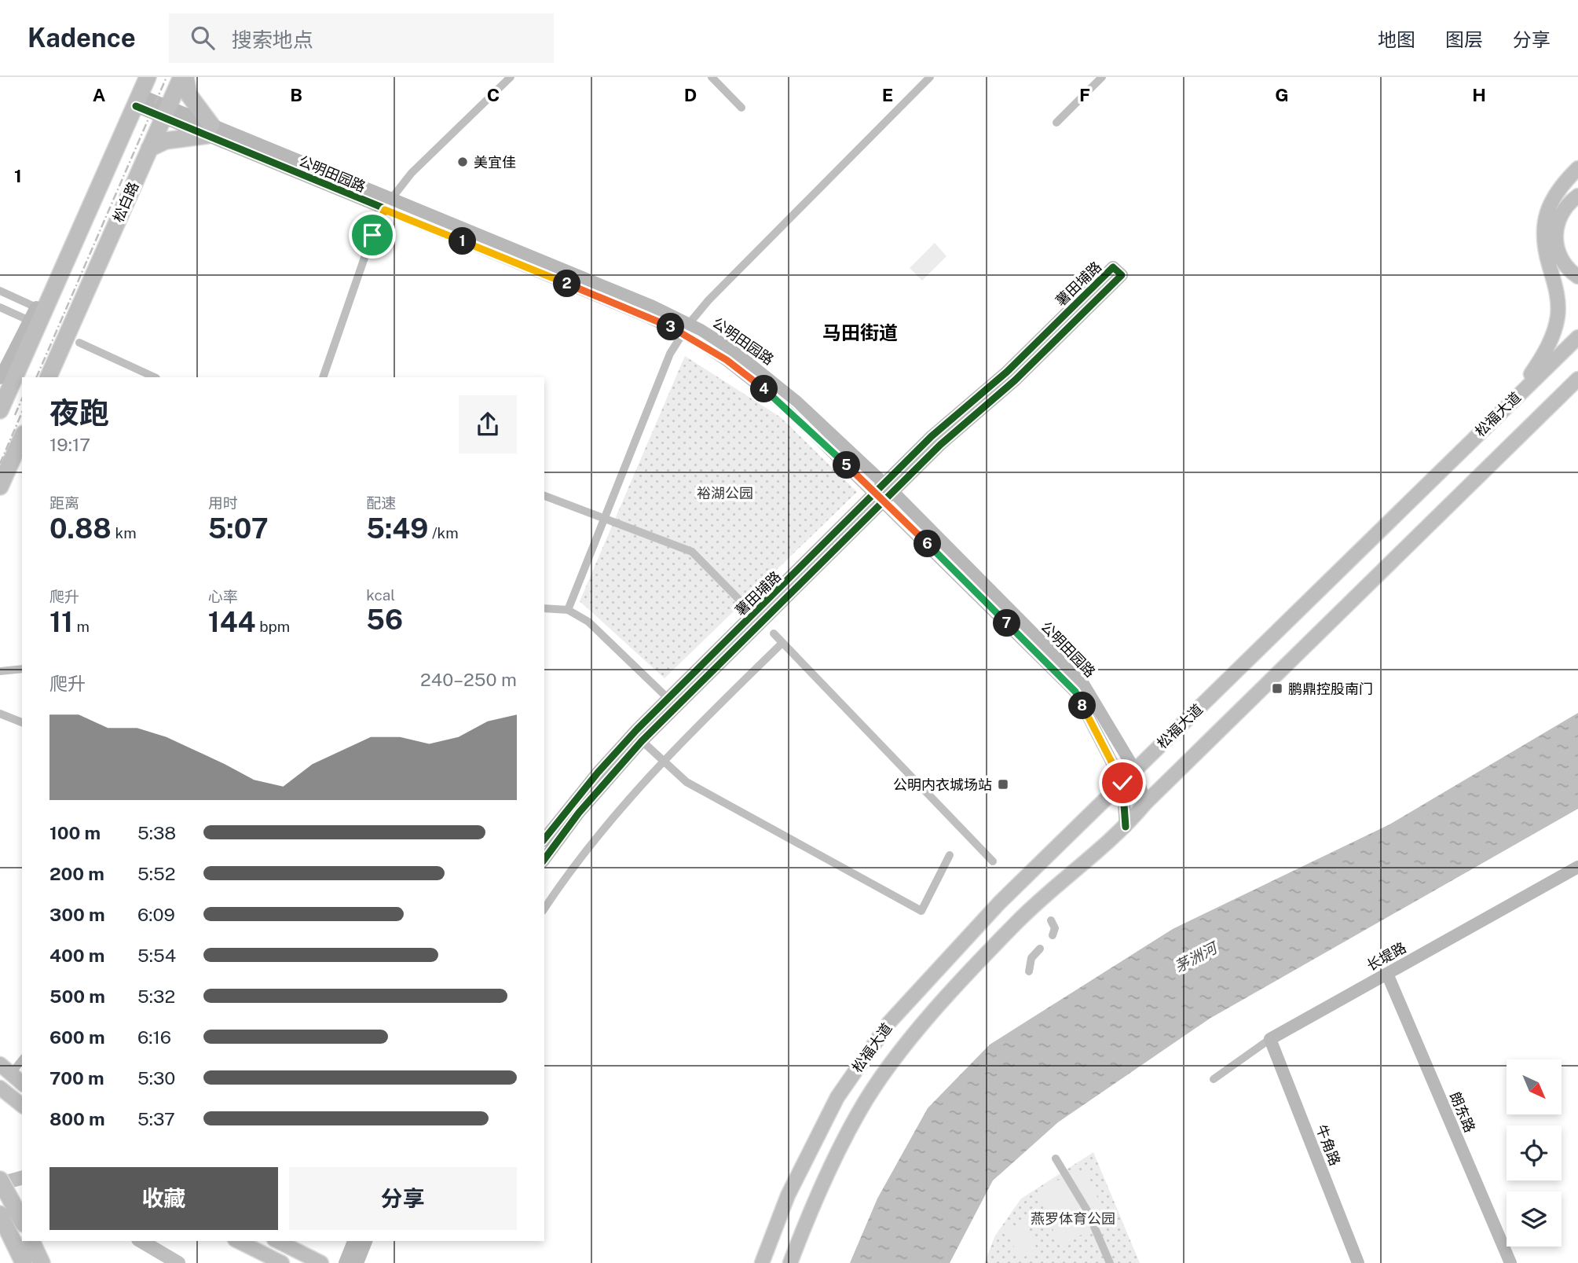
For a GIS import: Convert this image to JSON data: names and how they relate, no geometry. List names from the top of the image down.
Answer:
{
  "streets": {
    "highway": ["松白路"],
    "main road": ["松福大道"],
    "street": [
      "公明田园路",
      "薯田埔路",
      "长堤路",
      "朗东路",
      "牛角路"
    ]
  },
  "crossings": [
    ["公明田园路", "松白路"],
    ["公明田园路", "薯田埔路"],
    ["公明田园路", "松福大道"],
    ["长堤路", "朗东路"],
    ["长堤路", "牛角路"]
  ],
  "districts": ["马田街道"],
  "water": ["茅洲河"],
  "parks": ["裕湖公园", "燕罗体育公园"],
  "places": {
    "other": ["美宜佳"],
    "transit": ["鹏鼎控股南门", "公明内衣城场站"]
  },
  "north": "bottom right",
  "page": {
    "header": "Kadence",
    "search": "搜索地点",
    "nav": ["地图", "图层", "分享"],
    "pins": [
      "1",
      "2",
      "3",
      "4",
      "5",
      "6",
      "7",
      "8"
    ],
    "heading": ["夜跑", "19:17"],
    "stats": [
      ["距离", "0.88 km"],
      ["用时", "5:07"],
      ["配速", "5:49 /km"],
      ["爬升", "11 m"],
      ["心率", "144 bpm"],
      ["kcal", "56"]
    ],
    "chart": ["爬升", "240–250 m"],
    "list": [
      {
        "name": "100 m",
        "note": "5:38"
      },
      {
        "name": "200 m",
        "note": "5:52"
      },
      {
        "name": "300 m",
        "note": "6:09"
      },
      {
        "name": "400 m",
        "note": "5:54"
      },
      {
        "name": "500 m",
        "note": "5:32"
      },
      {
        "name": "600 m",
        "note": "6:16"
      },
      {
        "name": "700 m",
        "note": "5:30"
      },
      {
        "name": "800 m",
        "note": "5:37"
      }
    ],
    "buttons": ["收藏", "分享"]
  },
  "grid": {
    "columns": [
      "A",
      "B",
      "C",
      "D",
      "E",
      "F",
      "G",
      "H"
    ],
    "rows": ["1"]
  }
}
